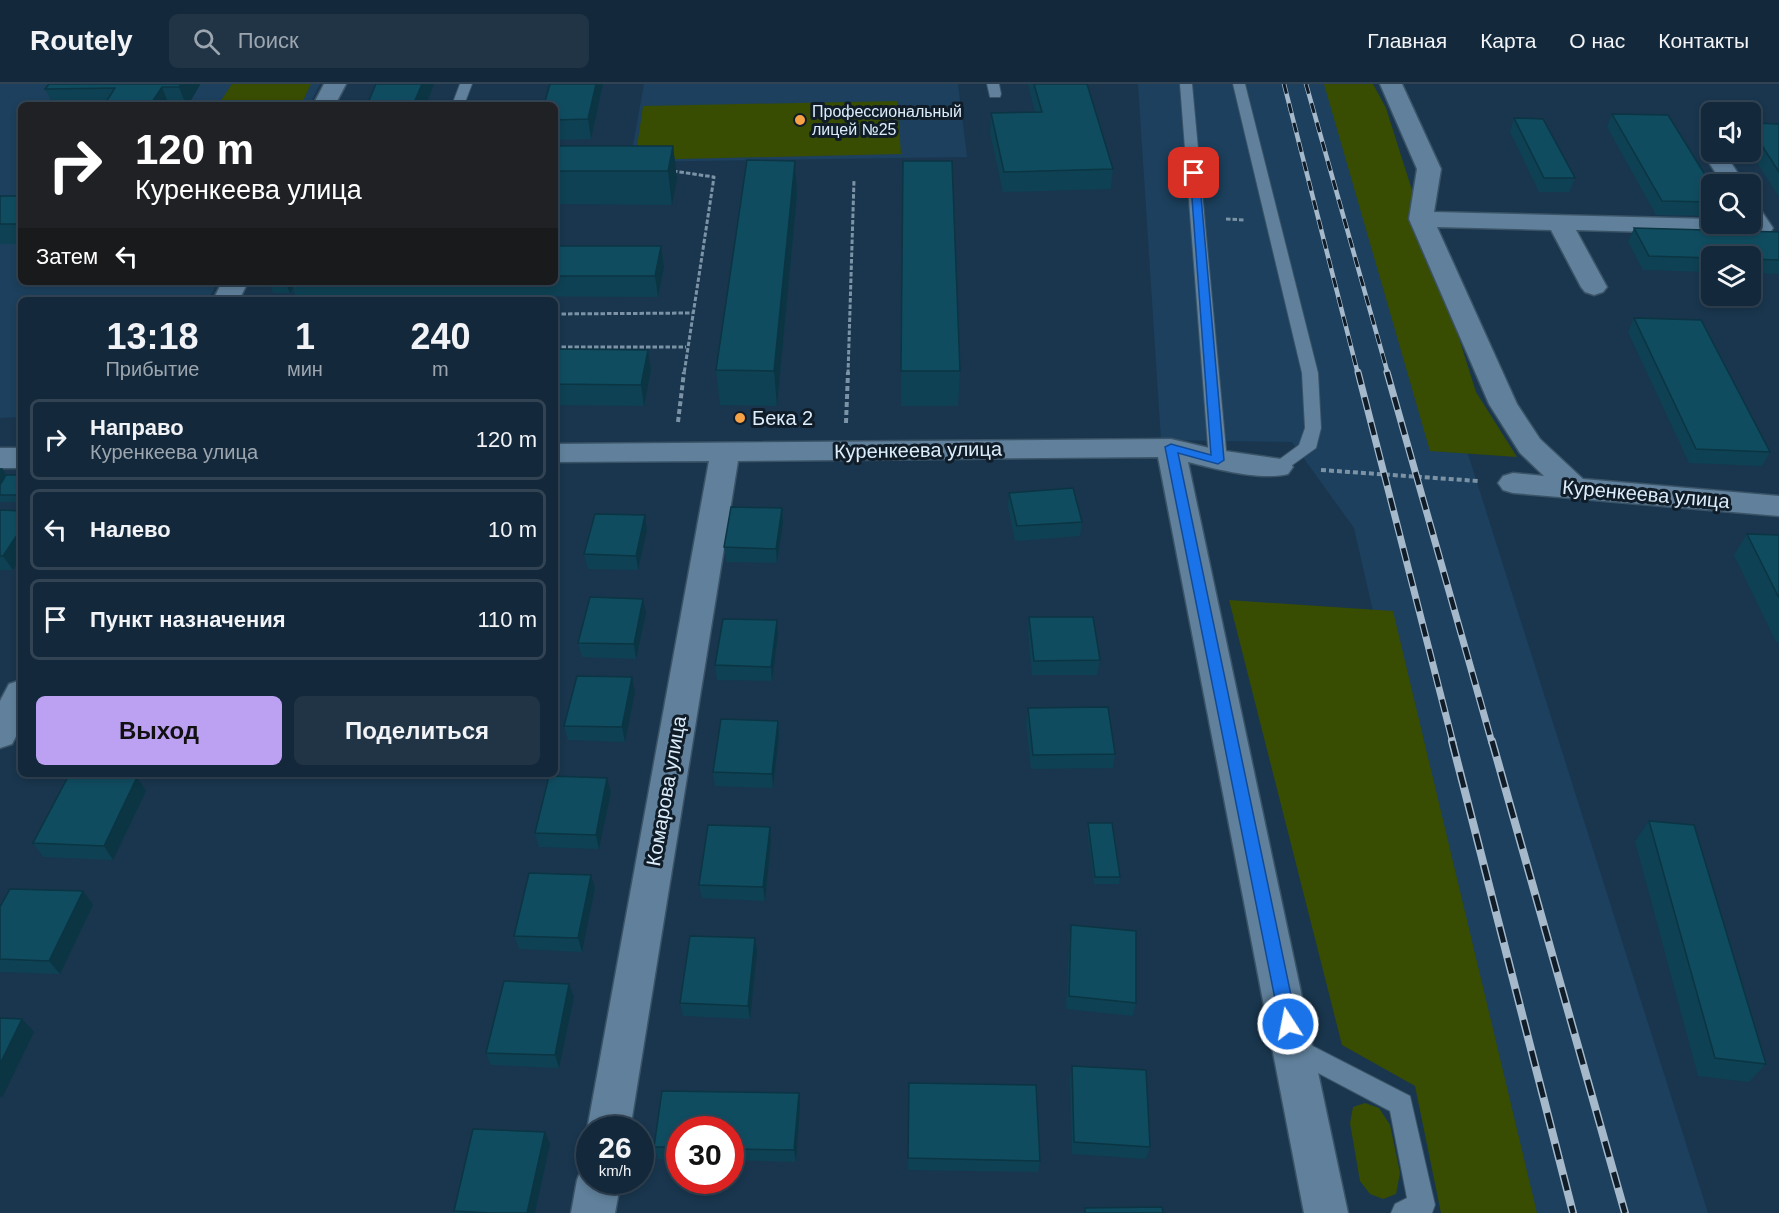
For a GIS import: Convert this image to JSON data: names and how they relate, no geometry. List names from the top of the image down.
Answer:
{
  "streets": {
    "street": ["Куренкеева улица", "Комарова улица"]
  },
  "crossings": [
    ["Куренкеева улица", "Комарова улица"]
  ],
  "places": ["Профессиональный лицей №25", "Бека 2"],
  "page": {
    "header": "Routely",
    "search": "Поиск",
    "nav": [
      "Главная",
      "Карта",
      "О нас",
      "Контакты"
    ],
    "turn": ["120 m", "Куренкеева улица"],
    "then": "Затем",
    "eta": [
      "13:18",
      "Прибытие",
      "1",
      "мин",
      "240",
      "m"
    ],
    "list": [
      {
        "name": "Направо",
        "note": "Куренкеева улица",
        "value": "120 m"
      },
      {
        "name": "Налево",
        "value": "10 m"
      },
      {
        "name": "Пункт назначения",
        "value": "110 m"
      }
    ],
    "buttons": ["Выход", "Поделиться"],
    "speed": "26 km/h",
    "limit": "30"
  }
}
